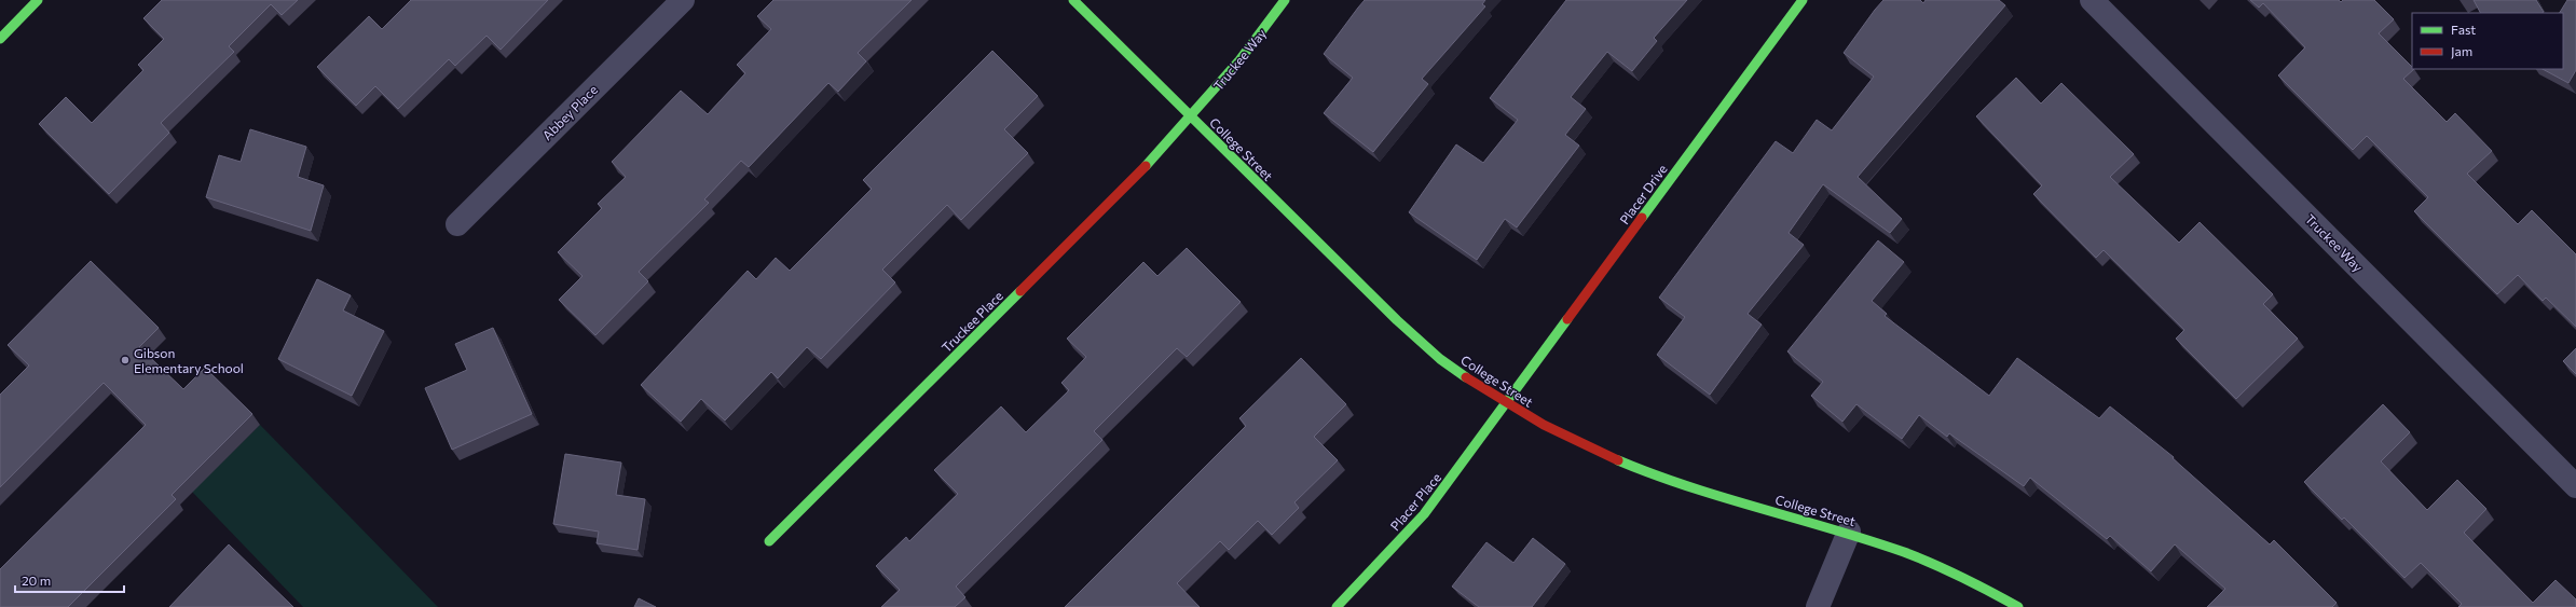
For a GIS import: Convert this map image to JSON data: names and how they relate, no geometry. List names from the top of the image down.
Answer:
{
  "streets": {
    "street": [
      "Truckee Way",
      "Abbey Place",
      "College Street",
      "Placer Drive",
      "Truckee Place",
      "Placer Place"
    ]
  },
  "crossings": [
    ["Truckee Way", "College Street"],
    ["Truckee Way", "Truckee Place"],
    ["College Street", "Placer Drive"],
    ["College Street", "Truckee Place"],
    ["College Street", "Placer Place"],
    ["Placer Drive", "Placer Place"]
  ],
  "places": ["Gibson Elementary School"],
  "legend": ["Fast", "Jam"],
  "scale_bar": "20 m"
}
